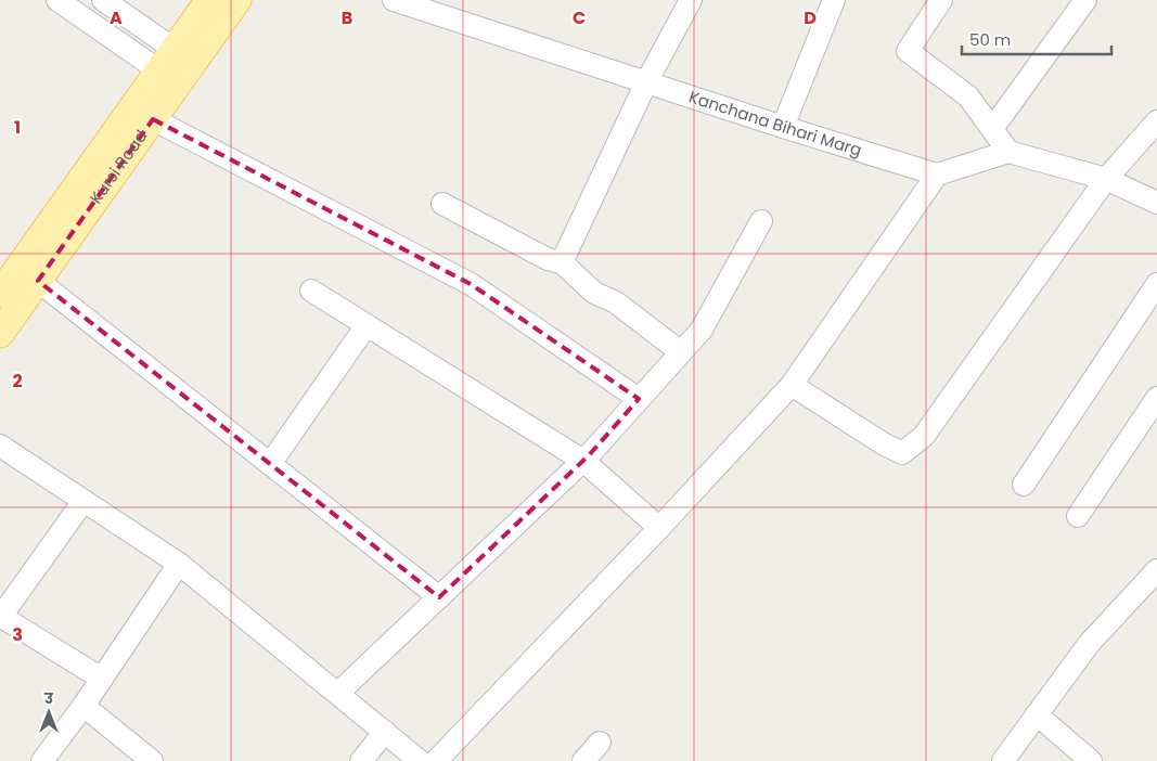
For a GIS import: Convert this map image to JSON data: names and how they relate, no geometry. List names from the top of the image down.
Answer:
{
  "streets": {
    "main road": ["Kursi Road"],
    "street": ["Kanchana Bihari Marg"]
  },
  "scale_bar": "50 m",
  "north": "top",
  "grid": {
    "columns": [
      "A",
      "B",
      "C",
      "D"
    ],
    "rows": ["1", "2", "3"]
  }
}
